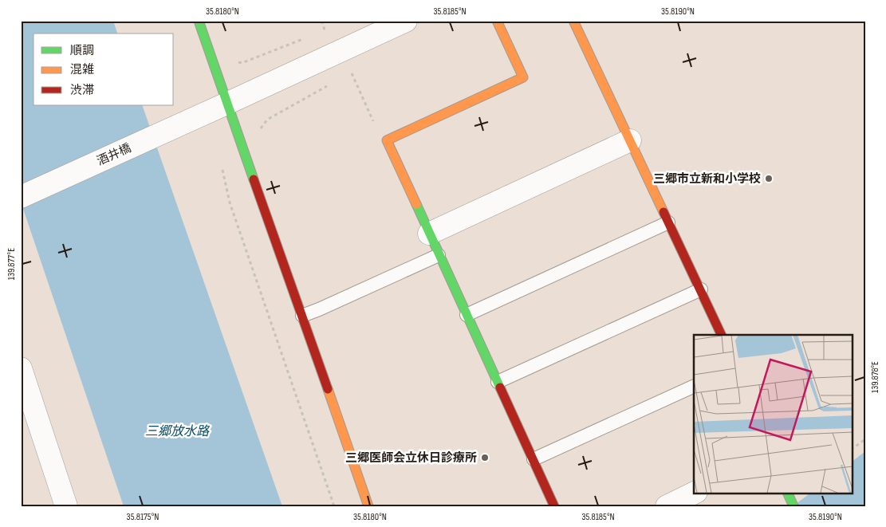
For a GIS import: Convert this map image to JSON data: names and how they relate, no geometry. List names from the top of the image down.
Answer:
{
  "streets": {
    "street": ["酒井橋"]
  },
  "water": ["三郷放水路"],
  "places": ["三郷市立新和小学校", "三郷医師会立休日診療所"],
  "legend": ["順調", "混雑", "渋滞"],
  "coordinates": [
    "35.8180°N",
    "35.8185°N",
    "35.8190°N",
    "139.877°E",
    "139.878°E",
    "35.8175°N"
  ]
}
